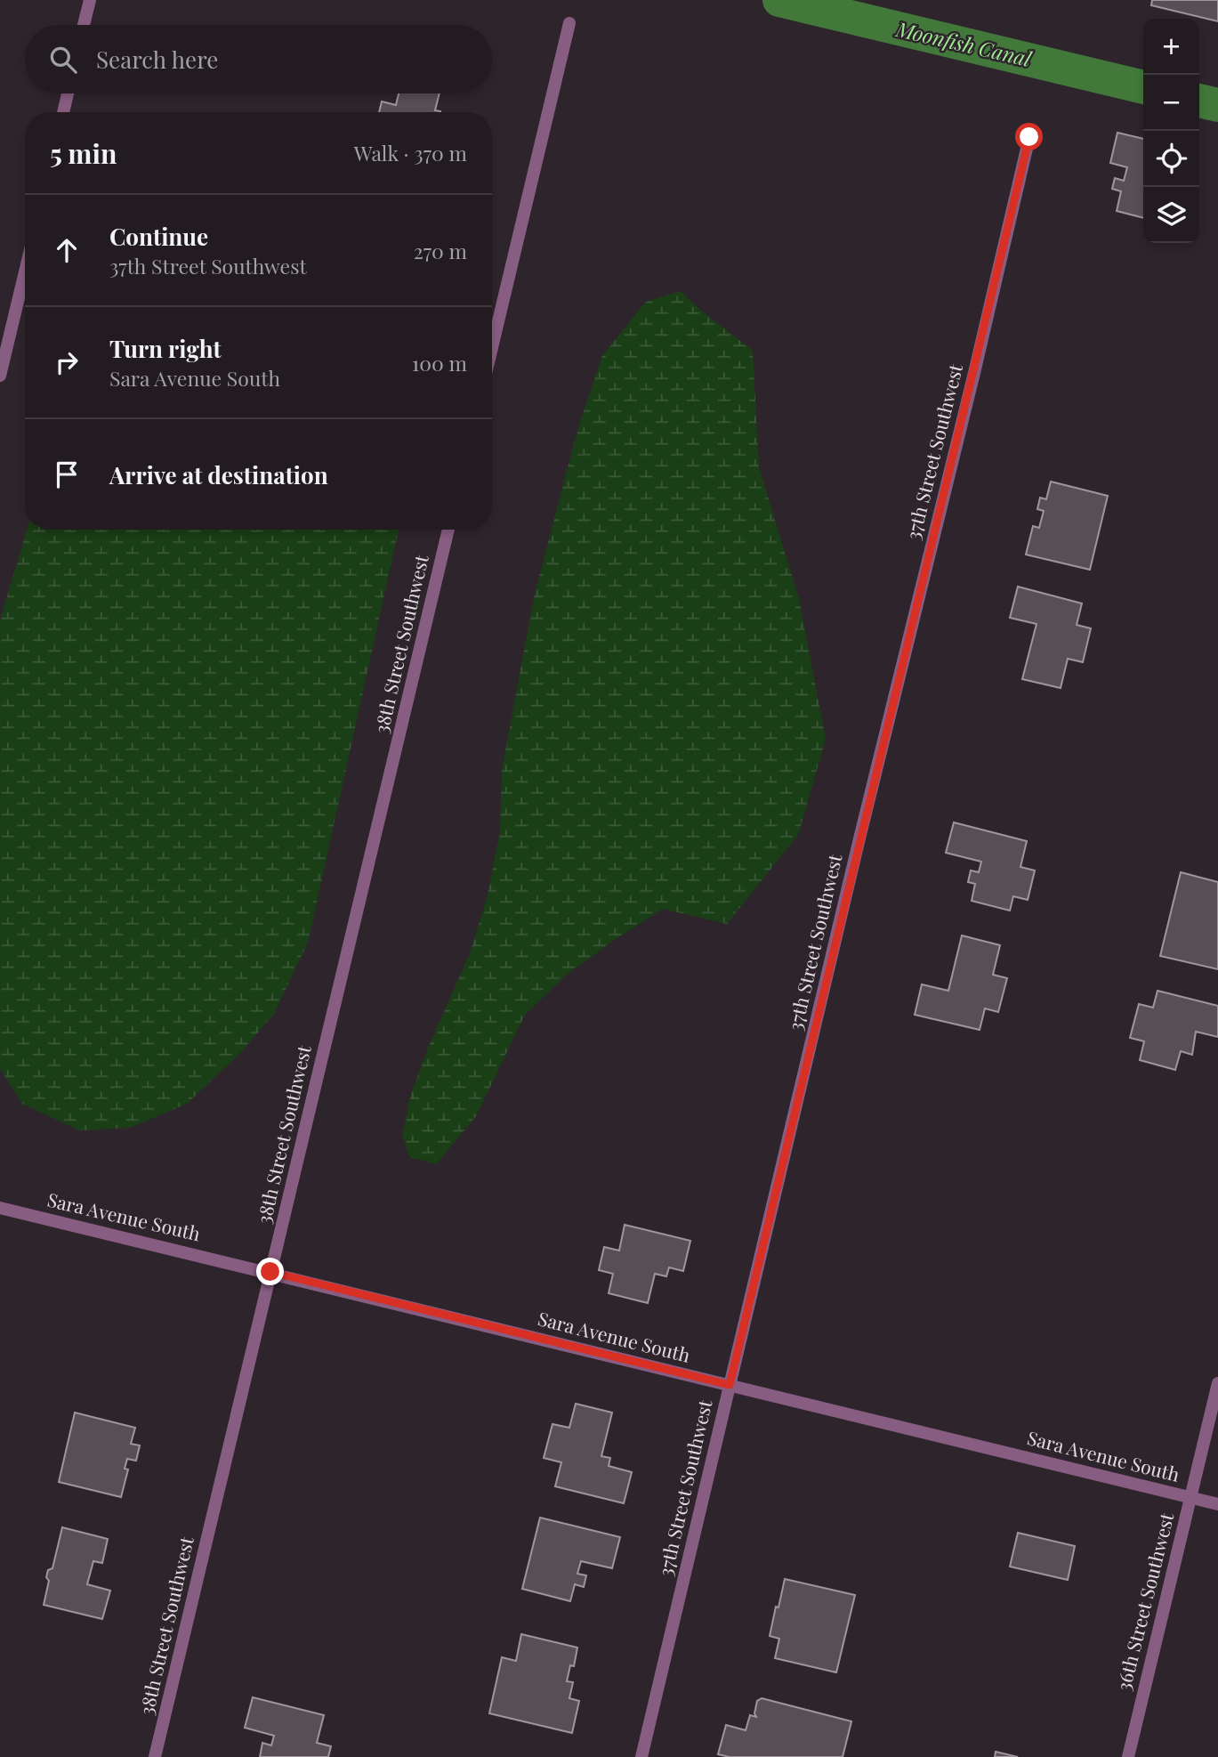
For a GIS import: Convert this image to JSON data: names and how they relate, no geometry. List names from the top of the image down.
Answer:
{
  "streets": {
    "street": [
      "37th Street Southwest",
      "38th Street Southwest",
      "Sara Avenue South",
      "36th Street Southwest"
    ]
  },
  "crossings": [
    ["37th Street Southwest", "Sara Avenue South"],
    ["38th Street Southwest", "Sara Avenue South"],
    ["Sara Avenue South", "36th Street Southwest"]
  ],
  "water": ["Moonfish Canal"],
  "page": {
    "map_buttons": ["+", "−"],
    "search": "Search here",
    "heading": ["5 min", "Walk · 370 m"],
    "list": [
      ["Continue", "37th Street Southwest", "270 m"],
      ["Turn right", "Sara Avenue South", "100 m"],
      "Arrive at destination"
    ]
  }
}
